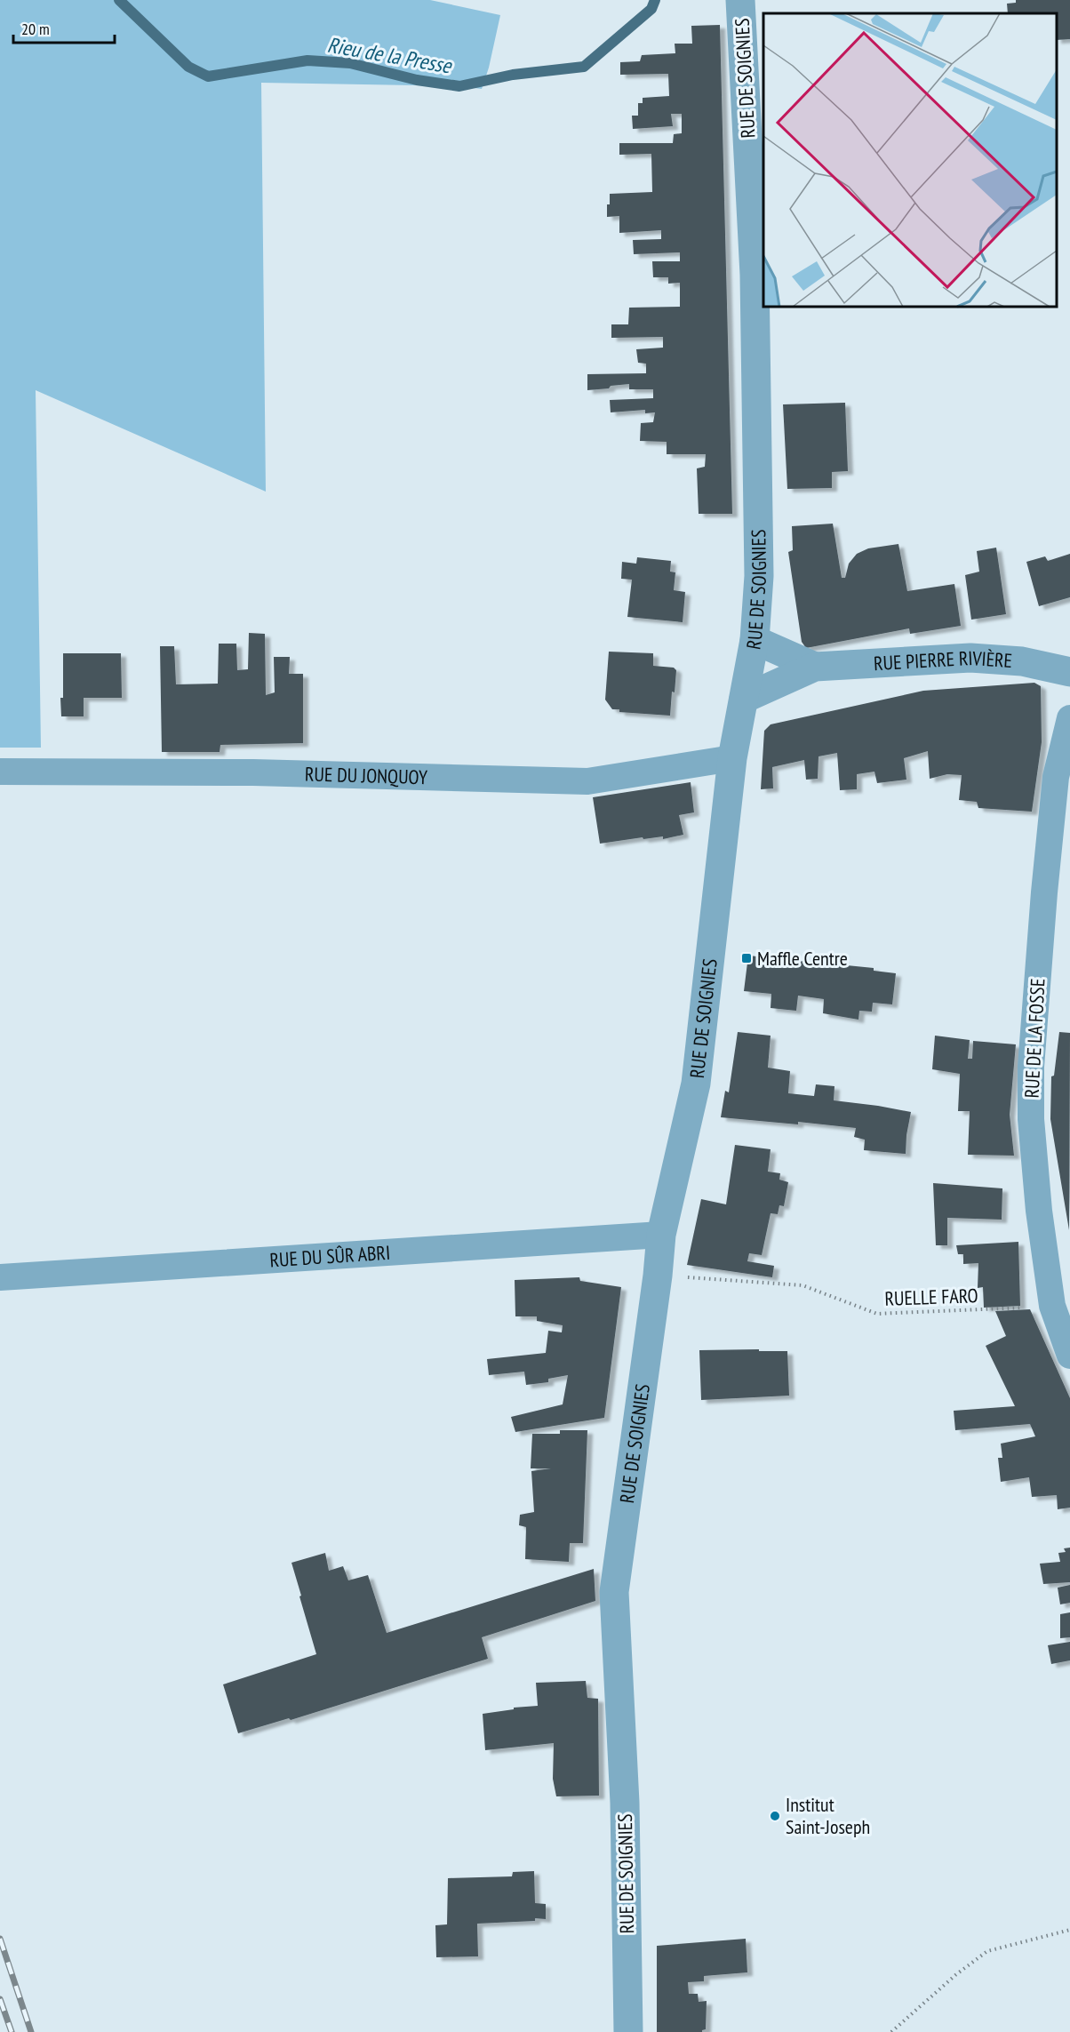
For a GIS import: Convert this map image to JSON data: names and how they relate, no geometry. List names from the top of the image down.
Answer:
{
  "streets": {
    "street": [
      "RUE DE SOIGNIES",
      "RUE PIERRE RIVIÈRE",
      "RUE DU JONQUOY",
      "RUE DE LA FOSSE",
      "RUE DU SÛR ABRI"
    ],
    "path": ["RUELLE FARO"]
  },
  "crossings": [
    ["RUE DE SOIGNIES", "RUE PIERRE RIVIÈRE"],
    ["RUE DE SOIGNIES", "RUE DU JONQUOY"],
    ["RUE DE SOIGNIES", "RUE DU SÛR ABRI"],
    ["RUE DE SOIGNIES", "RUELLE FARO"],
    ["RUE DE LA FOSSE", "RUELLE FARO"]
  ],
  "water": ["Rieu de la Presse"],
  "places": {
    "transit": ["Maffle Centre"],
    "other": ["Institut Saint-Joseph"]
  },
  "scale_bar": "20 m"
}
